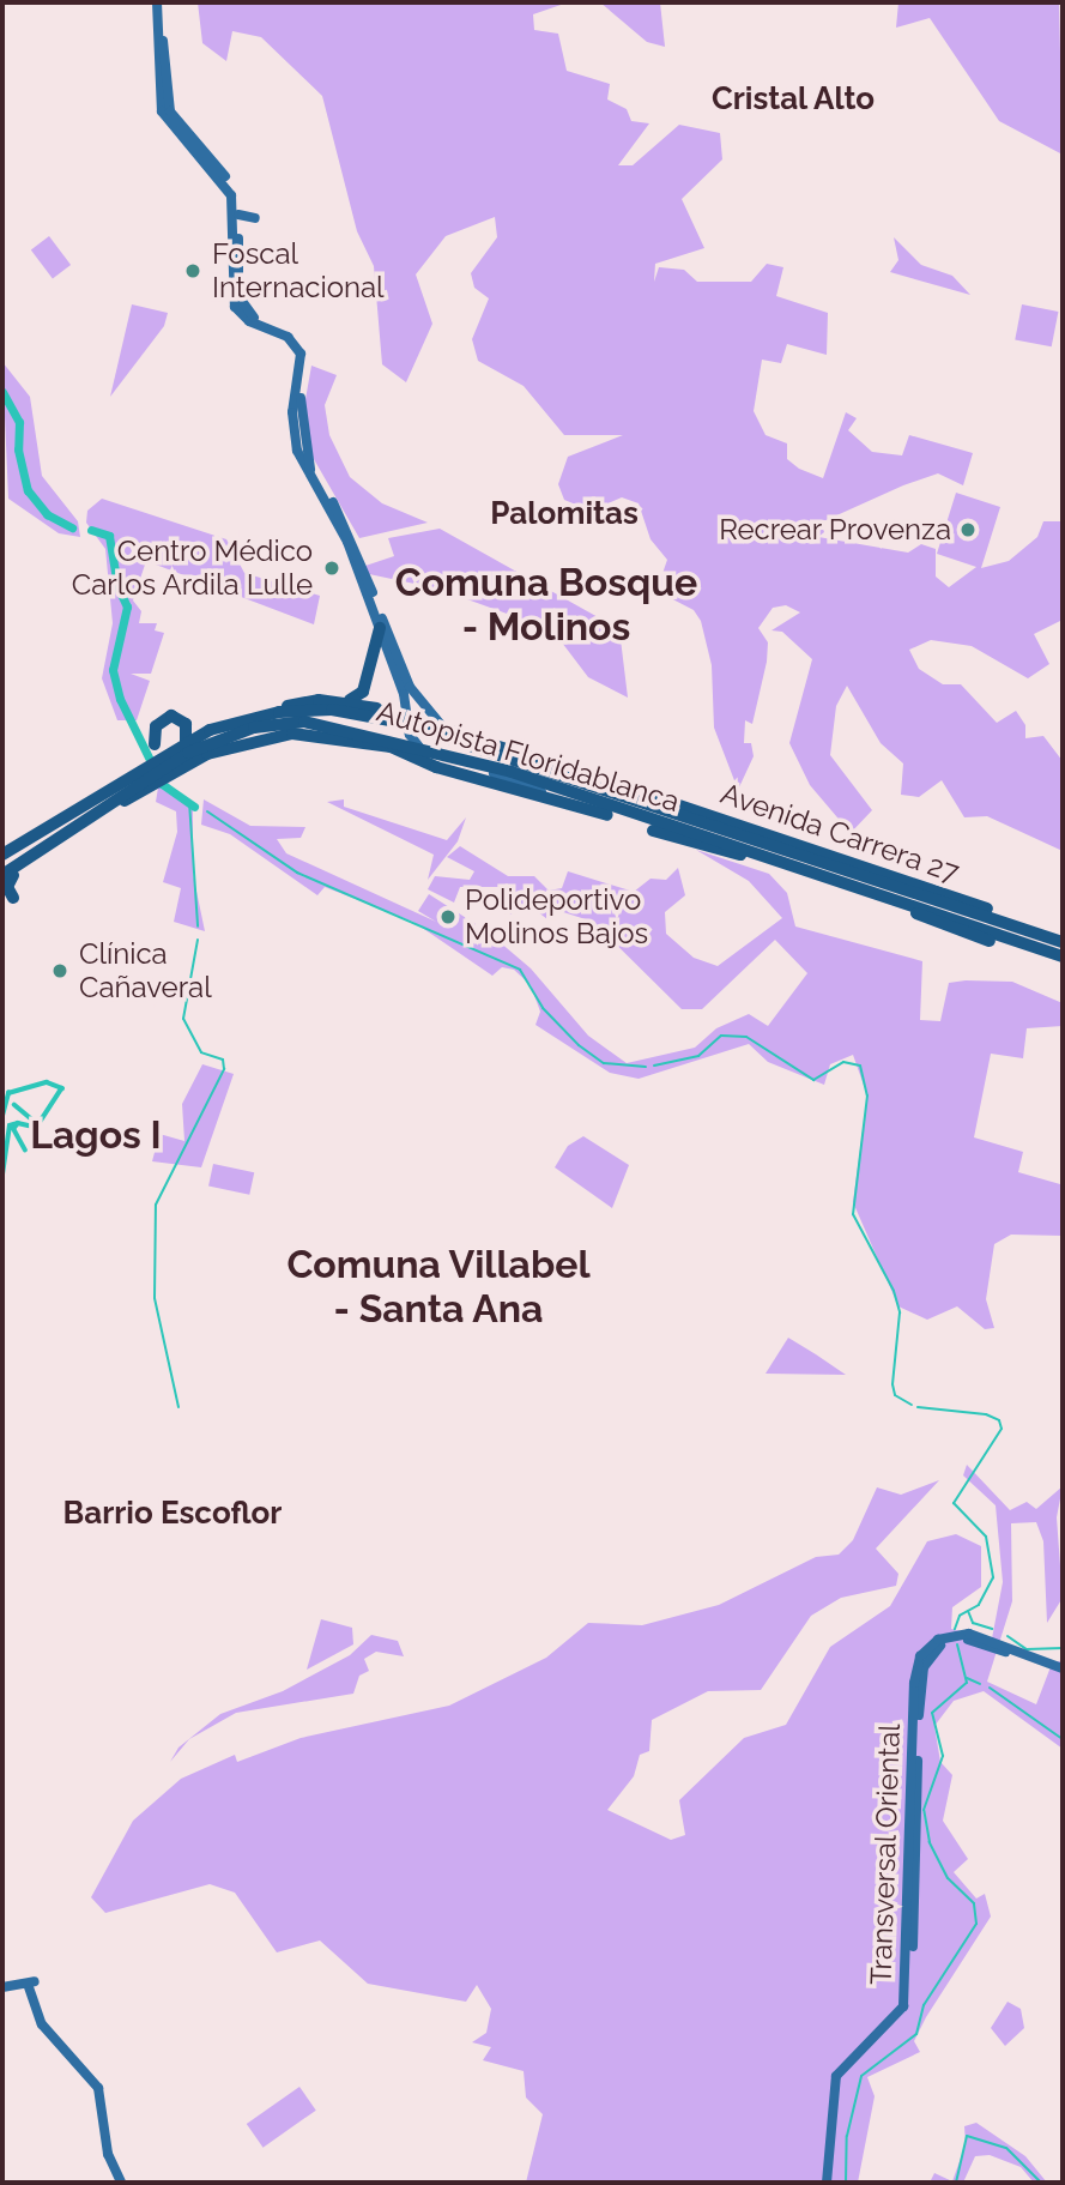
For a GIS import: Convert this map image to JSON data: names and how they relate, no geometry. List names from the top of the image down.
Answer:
{
  "streets": {
    "highway": ["Autopista Floridablanca", "Avenida Carrera 27"],
    "main road": ["Transversal Oriental"]
  },
  "crossings": [
    ["Autopista Floridablanca", "Avenida Carrera 27"]
  ],
  "districts": [
    "Cristal Alto",
    "Palomitas",
    "Comuna Bosque - Molinos",
    "Lagos I",
    "Comuna Villabel - Santa Ana",
    "Barrio Escoflor"
  ],
  "places": [
    "Foscal Internacional",
    "Recrear Provenza",
    "Centro Médico Carlos Ardila Lulle",
    "Polideportivo Molinos Bajos",
    "Clínica Cañaveral"
  ]
}
